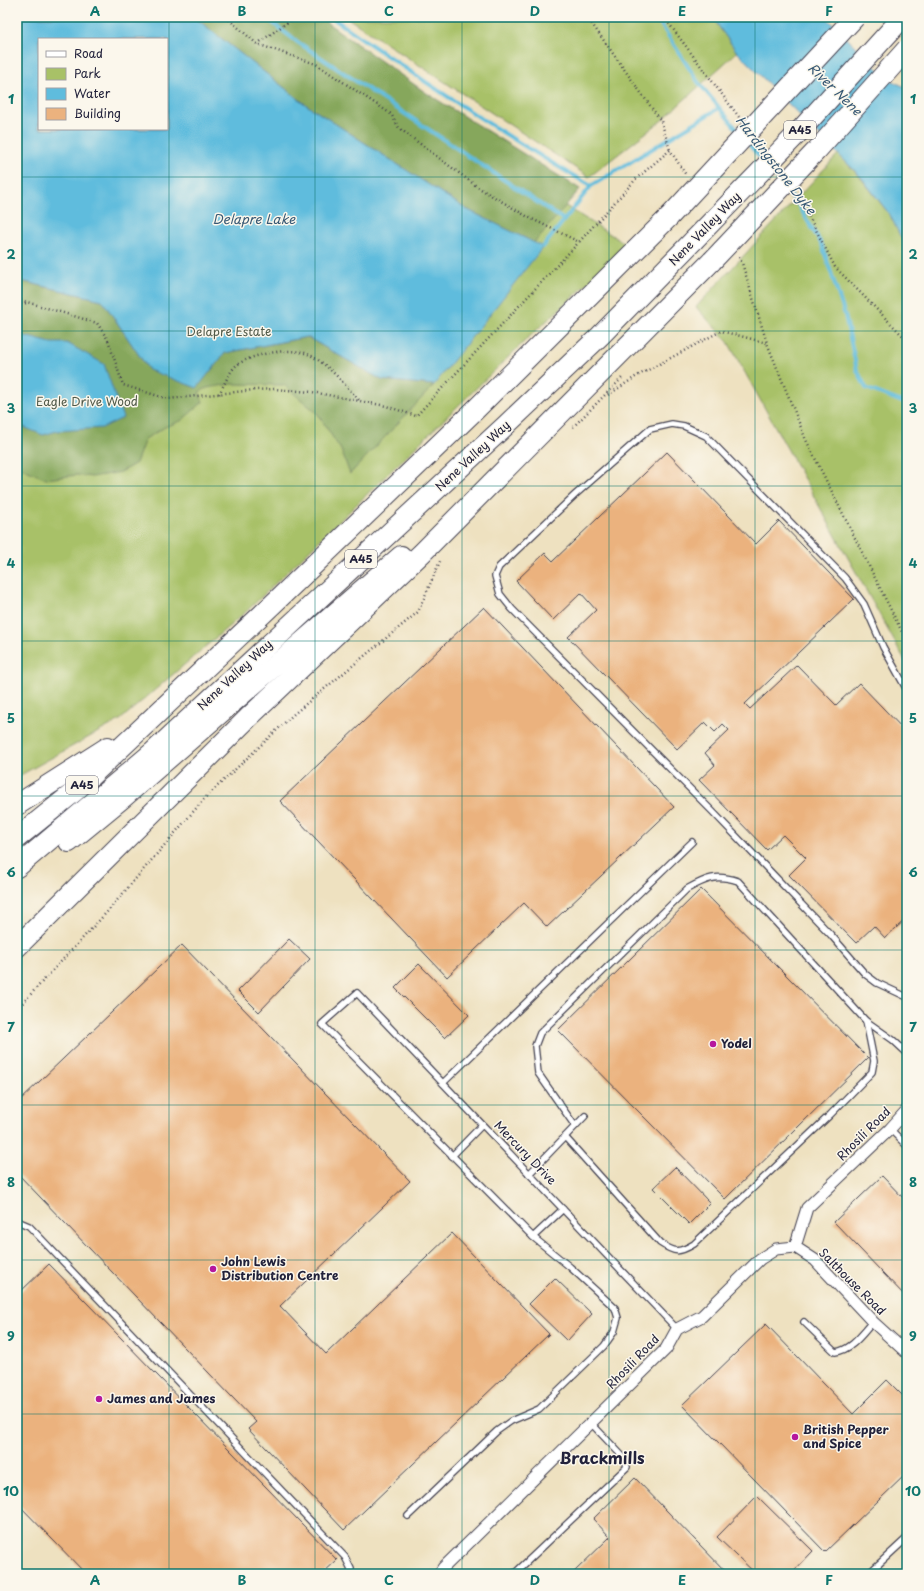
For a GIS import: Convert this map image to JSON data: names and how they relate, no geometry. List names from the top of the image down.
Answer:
{
  "streets": {
    "highway": ["A45", "Nene Valley Way"],
    "street": ["Rhosili Road", "Salthouse Road"],
    "lane": ["Mercury Drive"]
  },
  "crossings": [
    ["Rhosili Road", "Mercury Drive"],
    ["Rhosili Road", "Salthouse Road"]
  ],
  "districts": ["Brackmills"],
  "water": ["River Nene", "Hardingstone Dyke", "Delapre Lake"],
  "parks": ["Delapre Estate", "Eagle Drive Wood"],
  "places": [
    "Yodel",
    "John Lewis Distribution Centre",
    "James and James",
    "British Pepper and Spice"
  ],
  "legend": [
    "Road",
    "Park",
    "Water",
    "Building"
  ],
  "grid": {
    "columns": [
      "A",
      "B",
      "C",
      "D",
      "E",
      "F"
    ],
    "rows": [
      "1",
      "2",
      "3",
      "4",
      "5",
      "6",
      "7",
      "8",
      "9",
      "10"
    ]
  }
}
